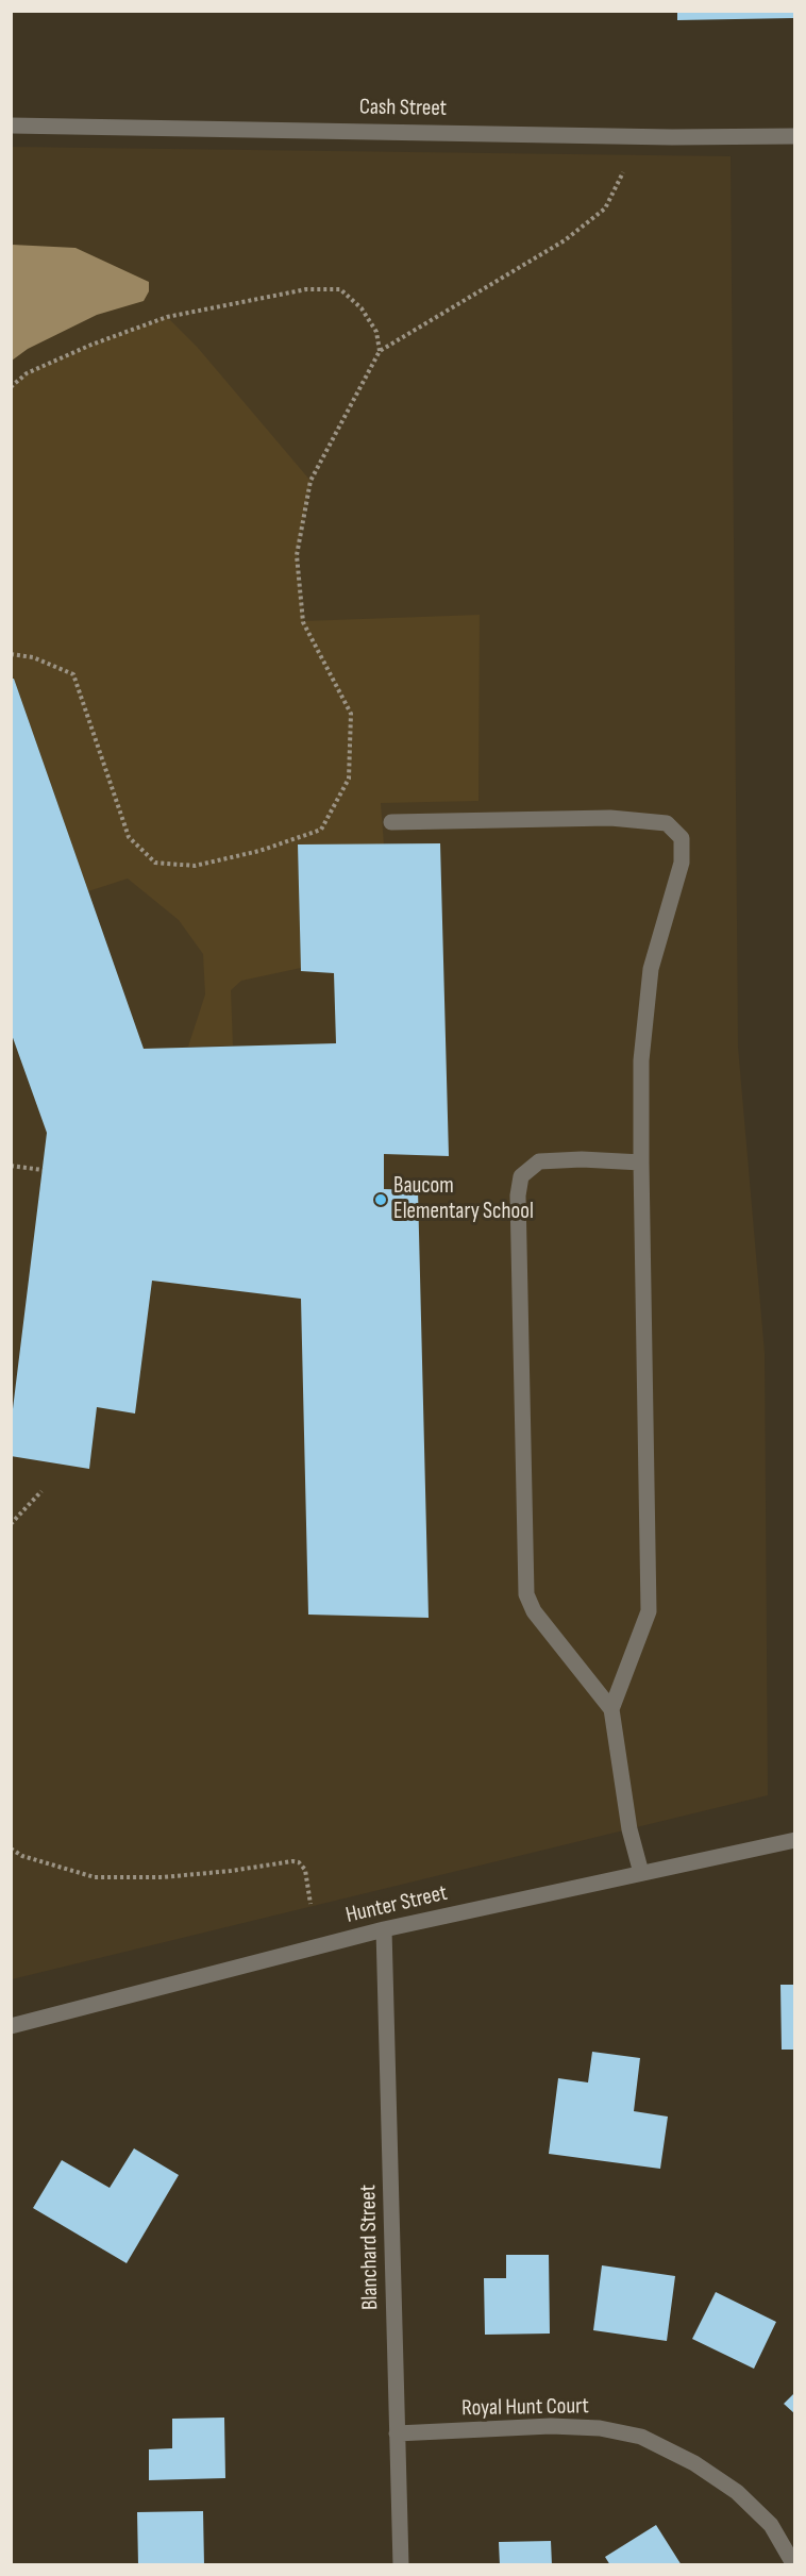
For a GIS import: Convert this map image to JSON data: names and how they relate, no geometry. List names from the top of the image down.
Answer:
{
  "streets": {
    "street": [
      "Cash Street",
      "Hunter Street",
      "Blanchard Street",
      "Royal Hunt Court"
    ]
  },
  "crossings": [
    ["Hunter Street", "Blanchard Street"],
    ["Blanchard Street", "Royal Hunt Court"]
  ],
  "places": ["Baucom Elementary School"]
}
